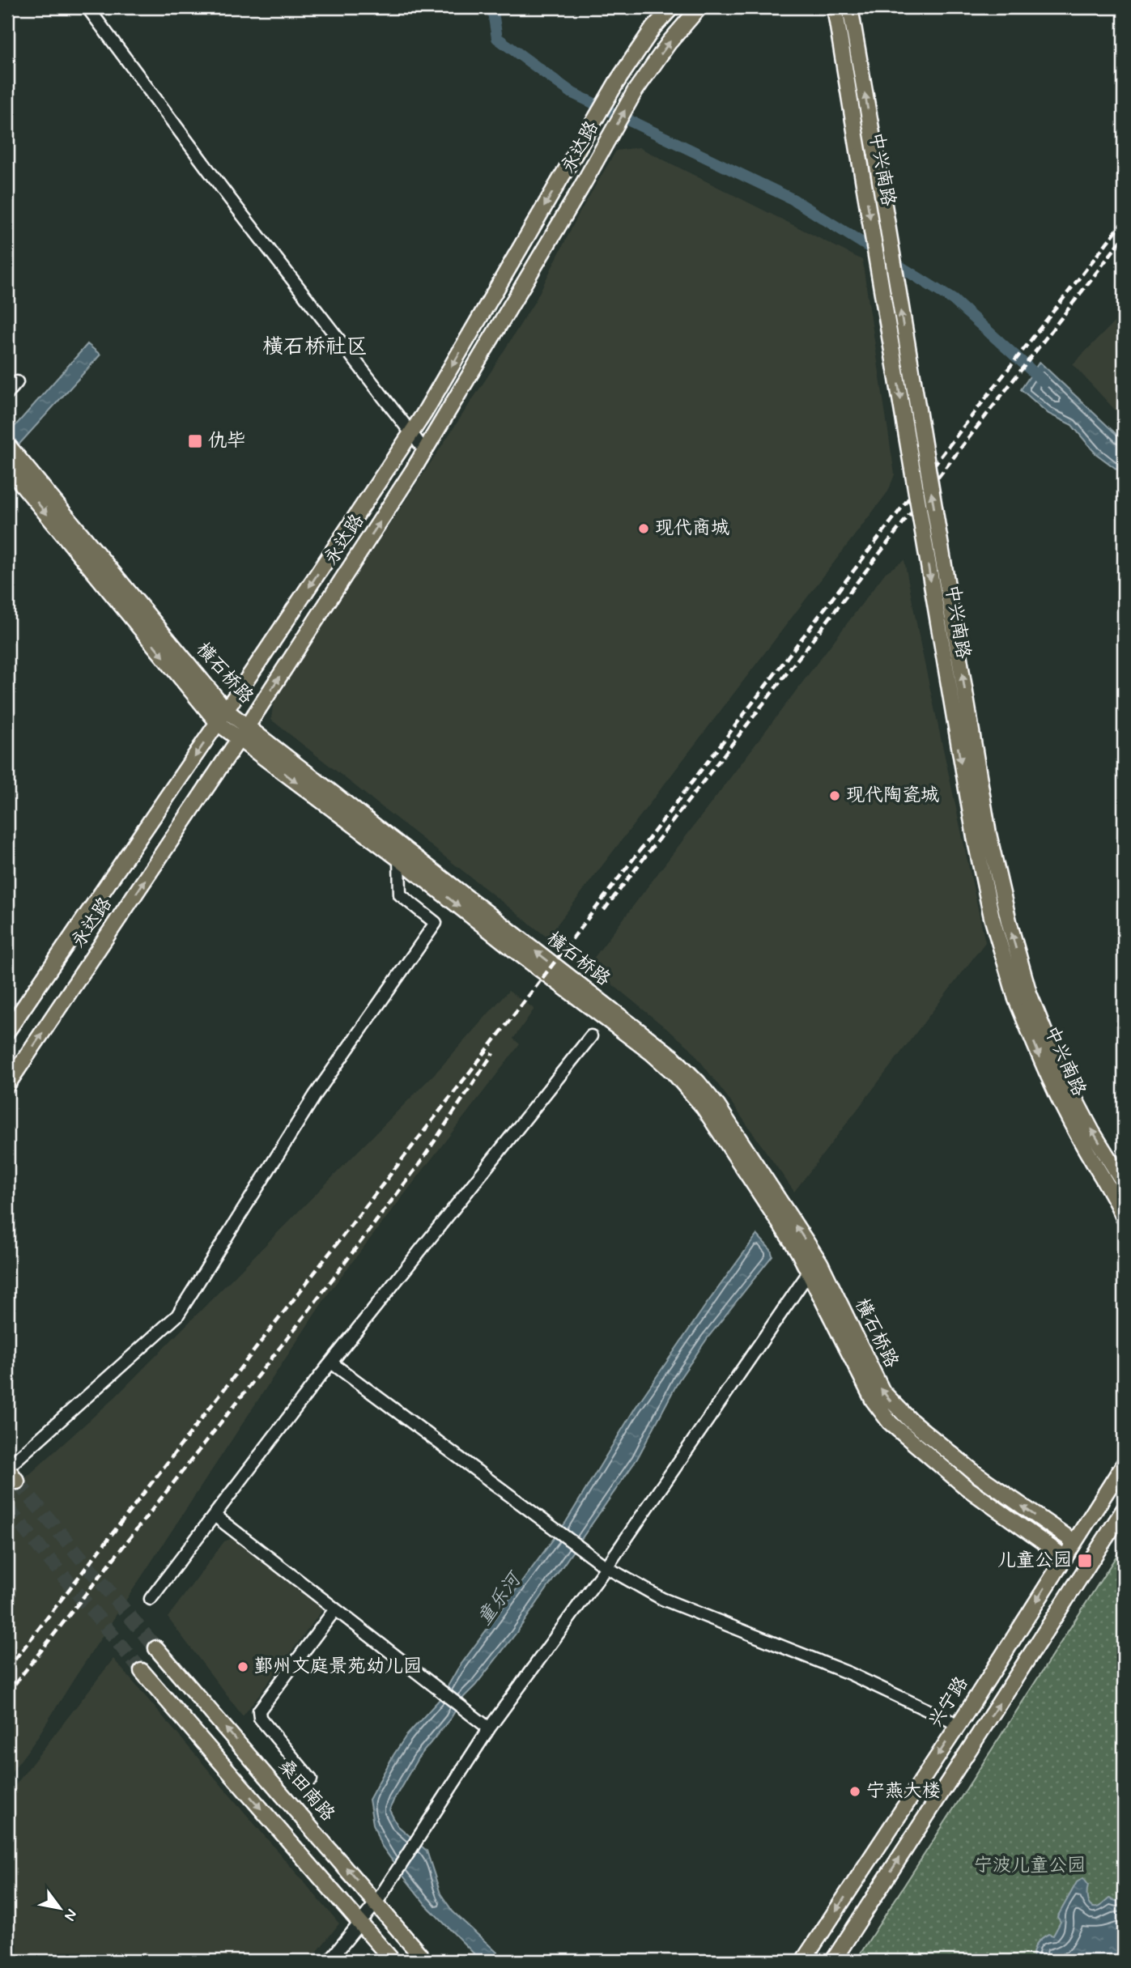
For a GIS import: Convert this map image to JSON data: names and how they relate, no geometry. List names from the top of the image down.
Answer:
{
  "streets": {
    "main road": [
      "永达路",
      "中兴南路",
      "横石桥路",
      "兴宁路",
      "桑田南路"
    ]
  },
  "crossings": [
    ["永达路", "横石桥路"],
    ["横石桥路", "兴宁路"]
  ],
  "districts": ["横石桥社区"],
  "water": ["童乐河"],
  "parks": ["宁波儿童公园"],
  "places": {
    "transit": ["仇毕", "儿童公园"],
    "other": [
      "现代商城",
      "现代陶瓷城",
      "鄞州文庭景苑幼儿园",
      "宁燕大楼"
    ]
  },
  "north": "bottom right"
}
